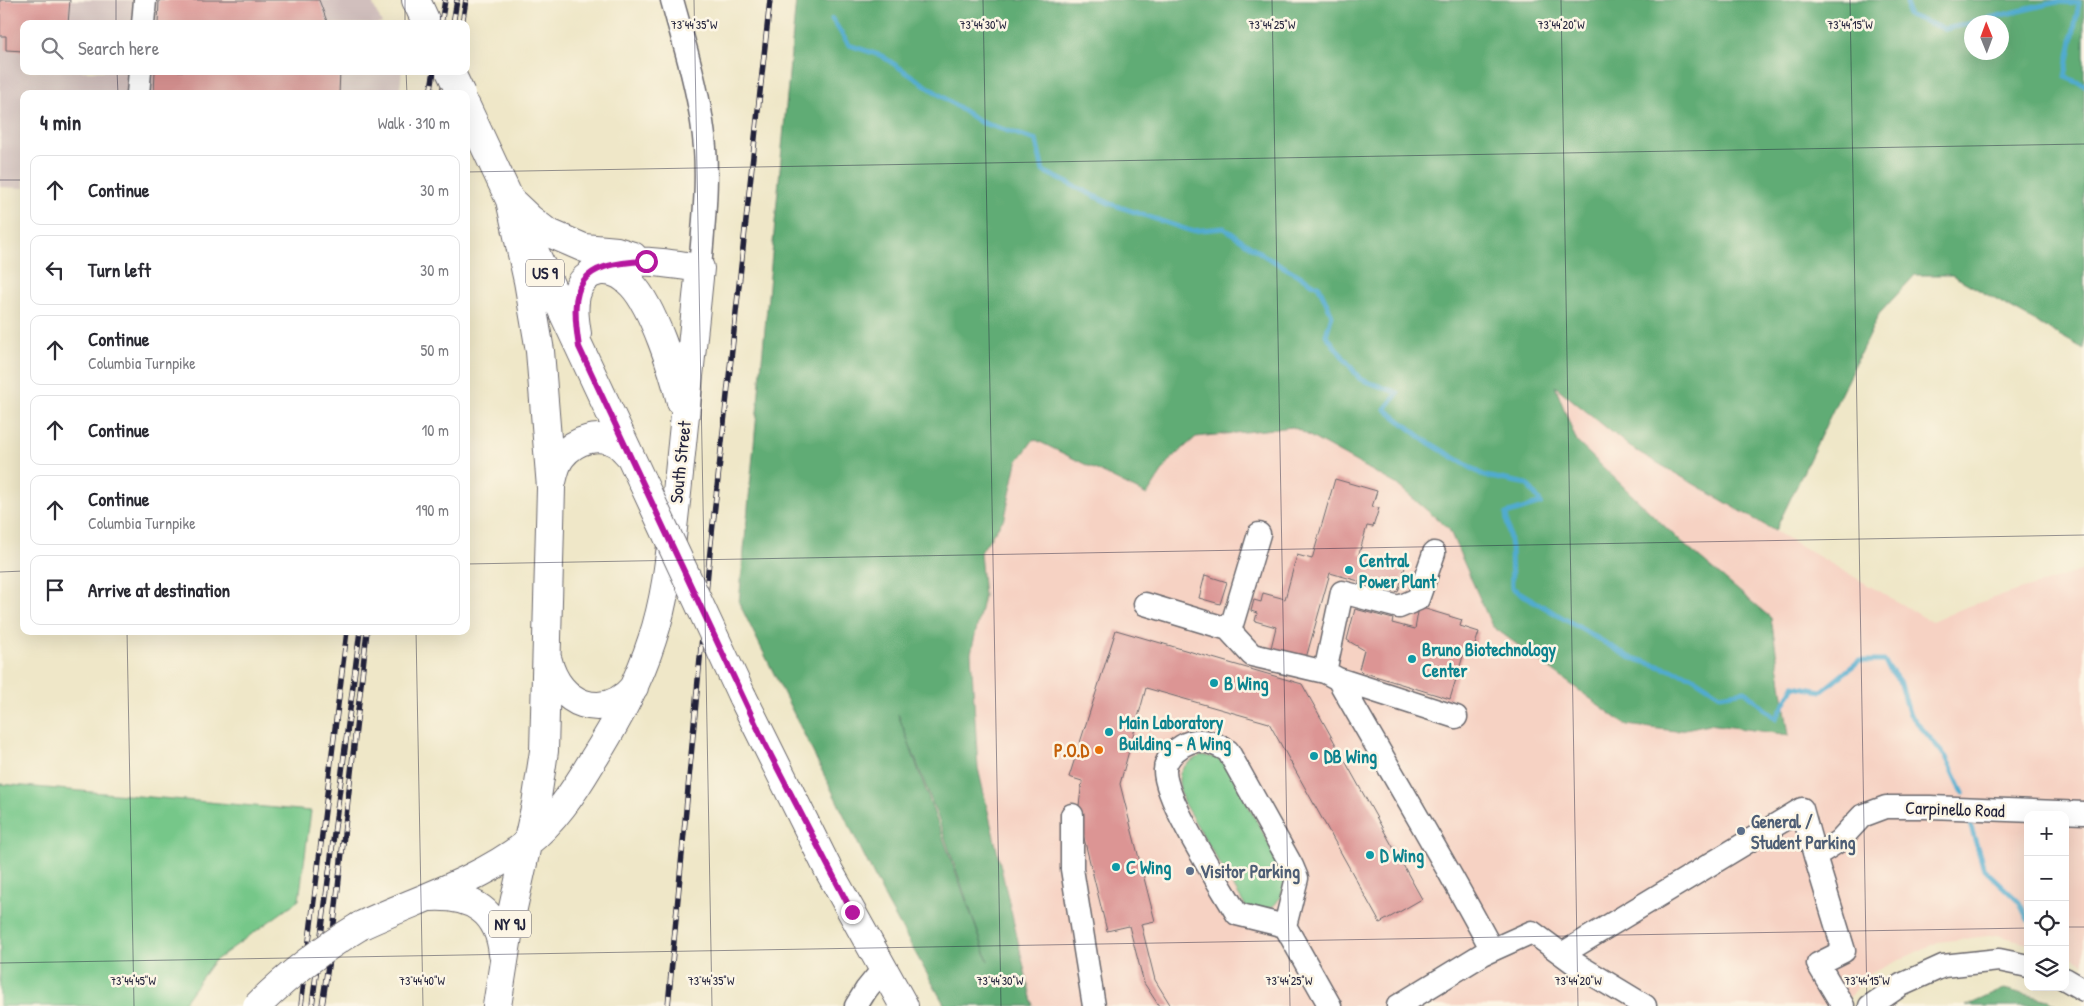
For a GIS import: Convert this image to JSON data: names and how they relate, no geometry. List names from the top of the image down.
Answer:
{
  "streets": {
    "main road": ["US 9", "South Street", "NY 9J"],
    "street": ["Carpinello Road"]
  },
  "crossings": [
    ["South Street", "NY 9J"]
  ],
  "places": [
    "Central Power Plant",
    "Bruno Biotechnology Center",
    "B Wing",
    "Main Laboratory Building - A Wing",
    "P.O.D",
    "DB Wing",
    "General / Student Parking",
    "D Wing",
    "C Wing",
    "Visitor Parking"
  ],
  "north": "top",
  "page": {
    "search": "Search here",
    "heading": ["4 min", "Walk · 310 m"],
    "list": [
      ["Continue", "30 m"],
      ["Turn left", "30 m"],
      ["Continue", "Columbia Turnpike", "50 m"],
      ["Continue", "10 m"],
      ["Continue", "Columbia Turnpike", "190 m"],
      "Arrive at destination"
    ],
    "map_buttons": ["+", "−"]
  },
  "coordinates": [
    "73°44'35\"W",
    "73°44'30\"W",
    "73°44'25\"W",
    "73°44'20\"W",
    "73°44'15\"W",
    "73°44'45\"W",
    "73°44'40\"W"
  ]
}
